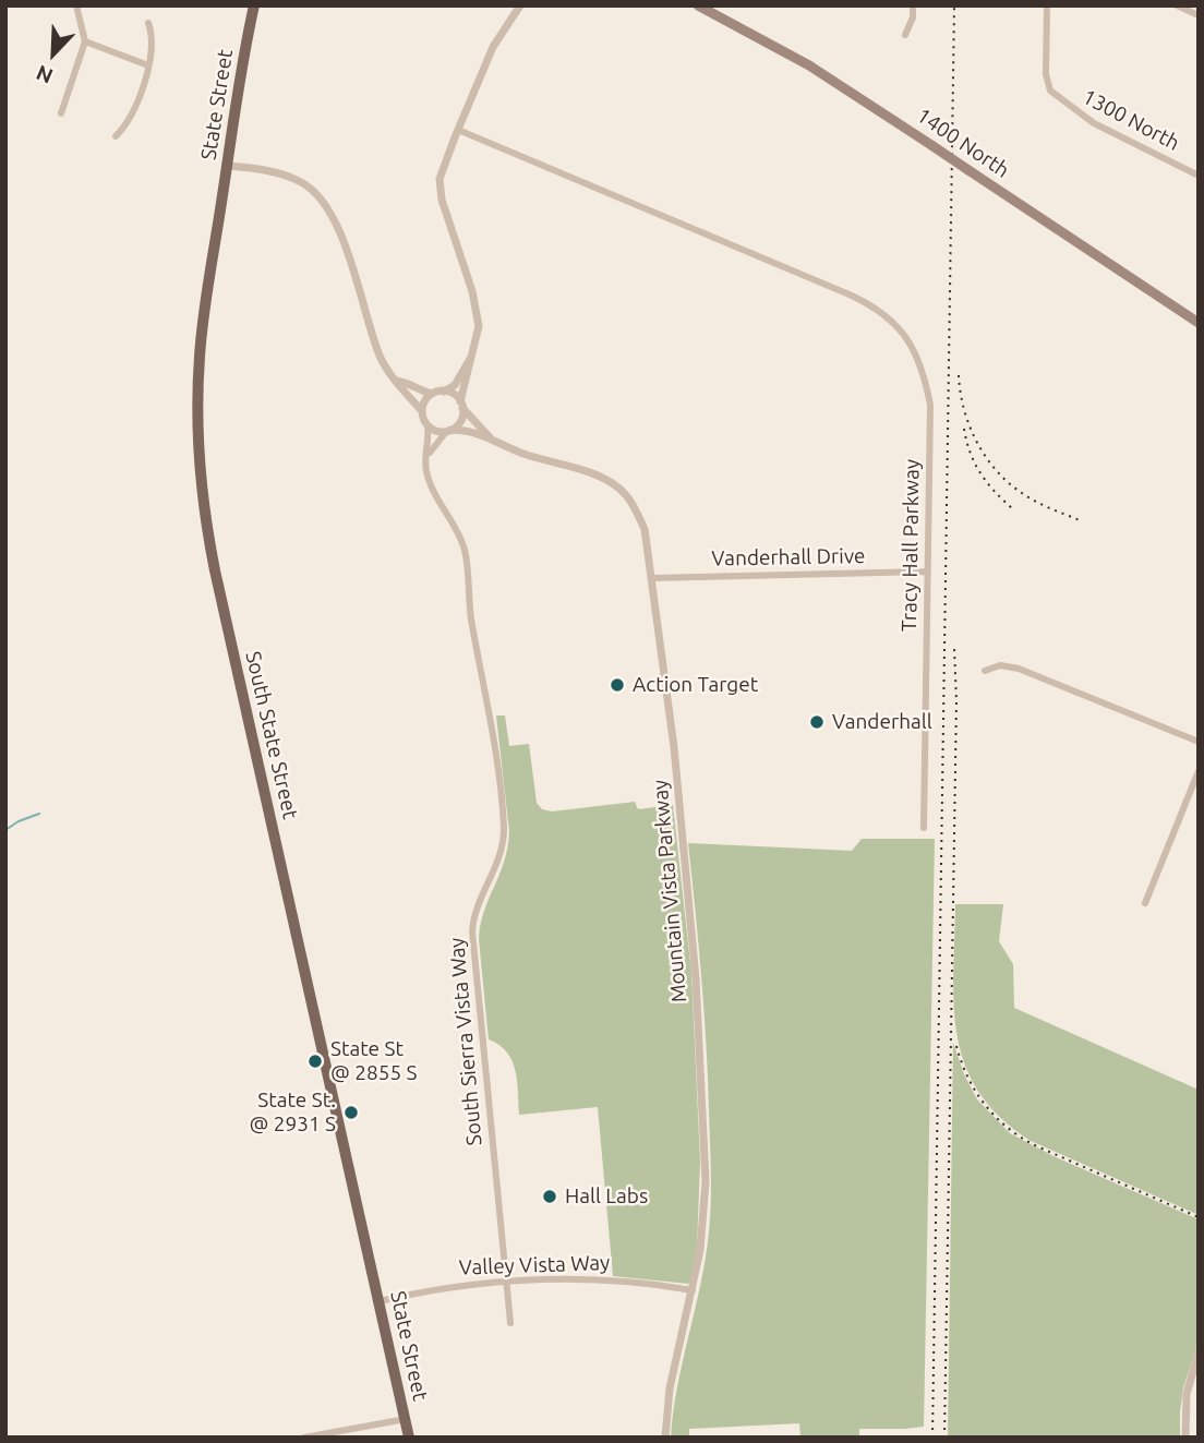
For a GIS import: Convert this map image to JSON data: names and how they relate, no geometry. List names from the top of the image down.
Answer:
{
  "streets": {
    "main road": ["State Street", "1400 North", "South State Street"],
    "street": [
      "1300 North",
      "Tracy Hall Parkway",
      "Vanderhall Drive",
      "Mountain Vista Parkway",
      "South Sierra Vista Way",
      "Valley Vista Way"
    ]
  },
  "crossings": [
    ["State Street", "South State Street"],
    ["State Street", "Valley Vista Way"],
    ["Tracy Hall Parkway", "Vanderhall Drive"],
    ["Vanderhall Drive", "Mountain Vista Parkway"],
    ["Mountain Vista Parkway", "South Sierra Vista Way"],
    ["Mountain Vista Parkway", "Valley Vista Way"],
    ["South Sierra Vista Way", "Valley Vista Way"]
  ],
  "places": [
    "Action Target",
    "Vanderhall",
    "State St @ 2855 S",
    "State St. @ 2931 S",
    "Hall Labs"
  ],
  "north": "bottom left"
}
